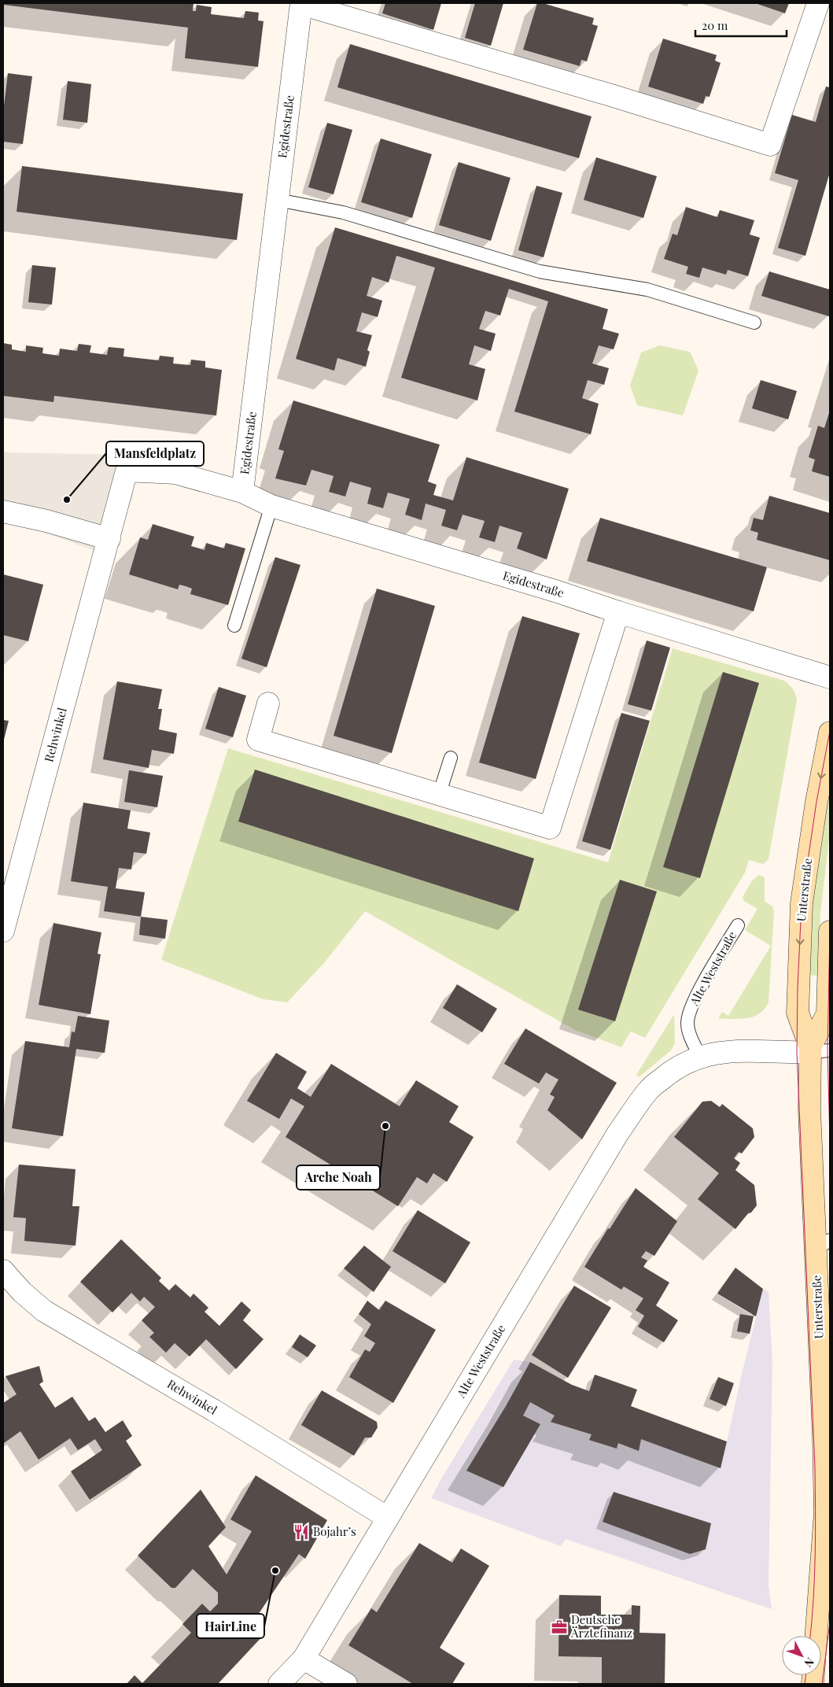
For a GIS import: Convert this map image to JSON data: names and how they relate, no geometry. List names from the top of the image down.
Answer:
{
  "streets": {
    "main road": ["Unterstraße"],
    "street": ["Egidestraße", "Rehwinkel", "Alte Weststraße"]
  },
  "crossings": [
    ["Egidestraße", "Rehwinkel"],
    ["Rehwinkel", "Alte Weststraße"],
    ["Unterstraße", "Alte Weststraße"]
  ],
  "places": {
    "other": ["Mansfeldplatz", "Arche Noah", "HairLine"],
    "restaurant": ["Bojahr’s"],
    "office": ["Deutsche Ärztefinanz"]
  },
  "scale_bar": "20 m",
  "north": "bottom right"
}
